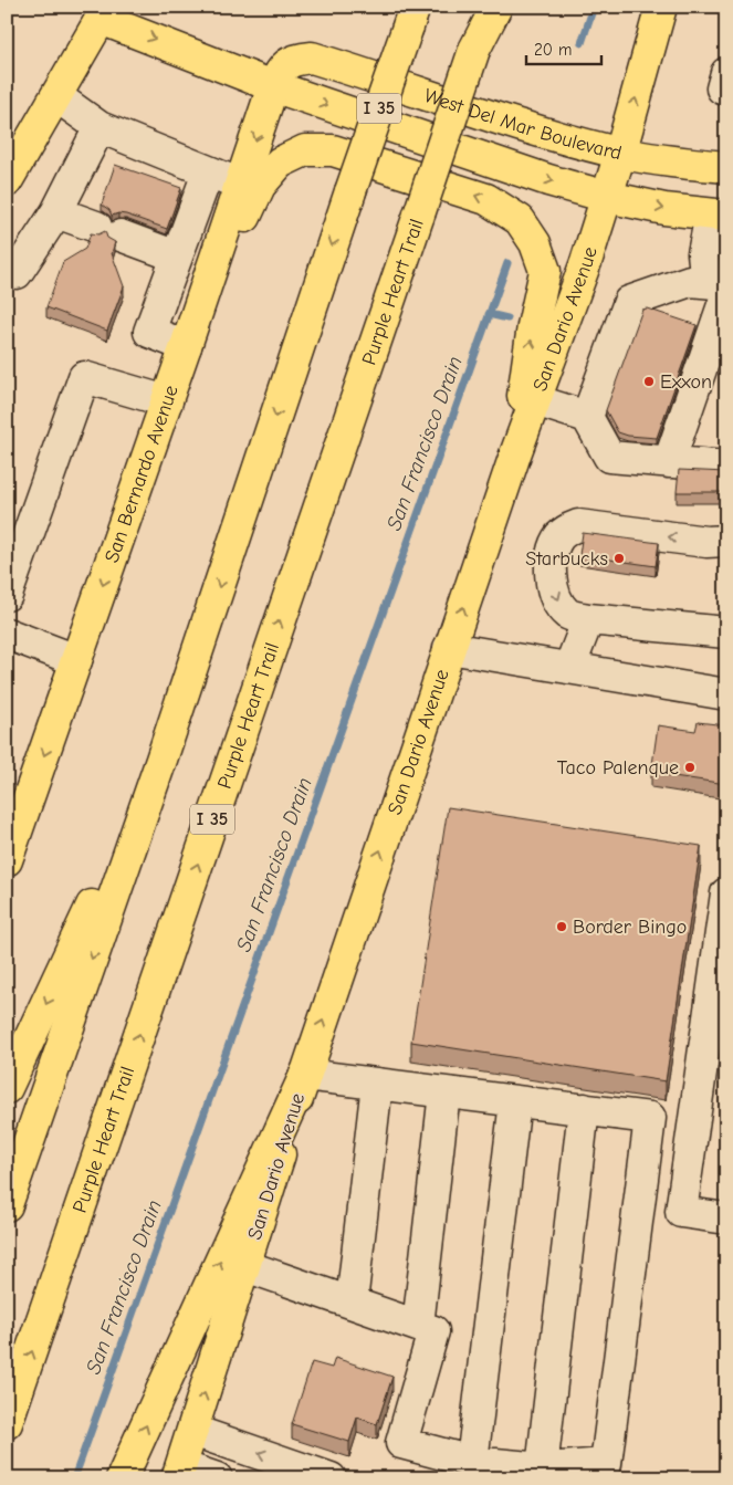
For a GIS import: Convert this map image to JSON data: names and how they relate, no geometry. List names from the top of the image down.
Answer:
{
  "streets": {
    "main road": [
      "I 35",
      "West Del Mar Boulevard",
      "Purple Heart Trail",
      "San Dario Avenue",
      "San Bernardo Avenue"
    ]
  },
  "crossings": [
    ["West Del Mar Boulevard", "San Dario Avenue"],
    ["West Del Mar Boulevard", "San Bernardo Avenue"]
  ],
  "water": ["San Francisco Drain"],
  "places": [
    "Exxon",
    "Starbucks",
    "Taco Palenque",
    "Border Bingo"
  ],
  "scale_bar": "20 m"
}
